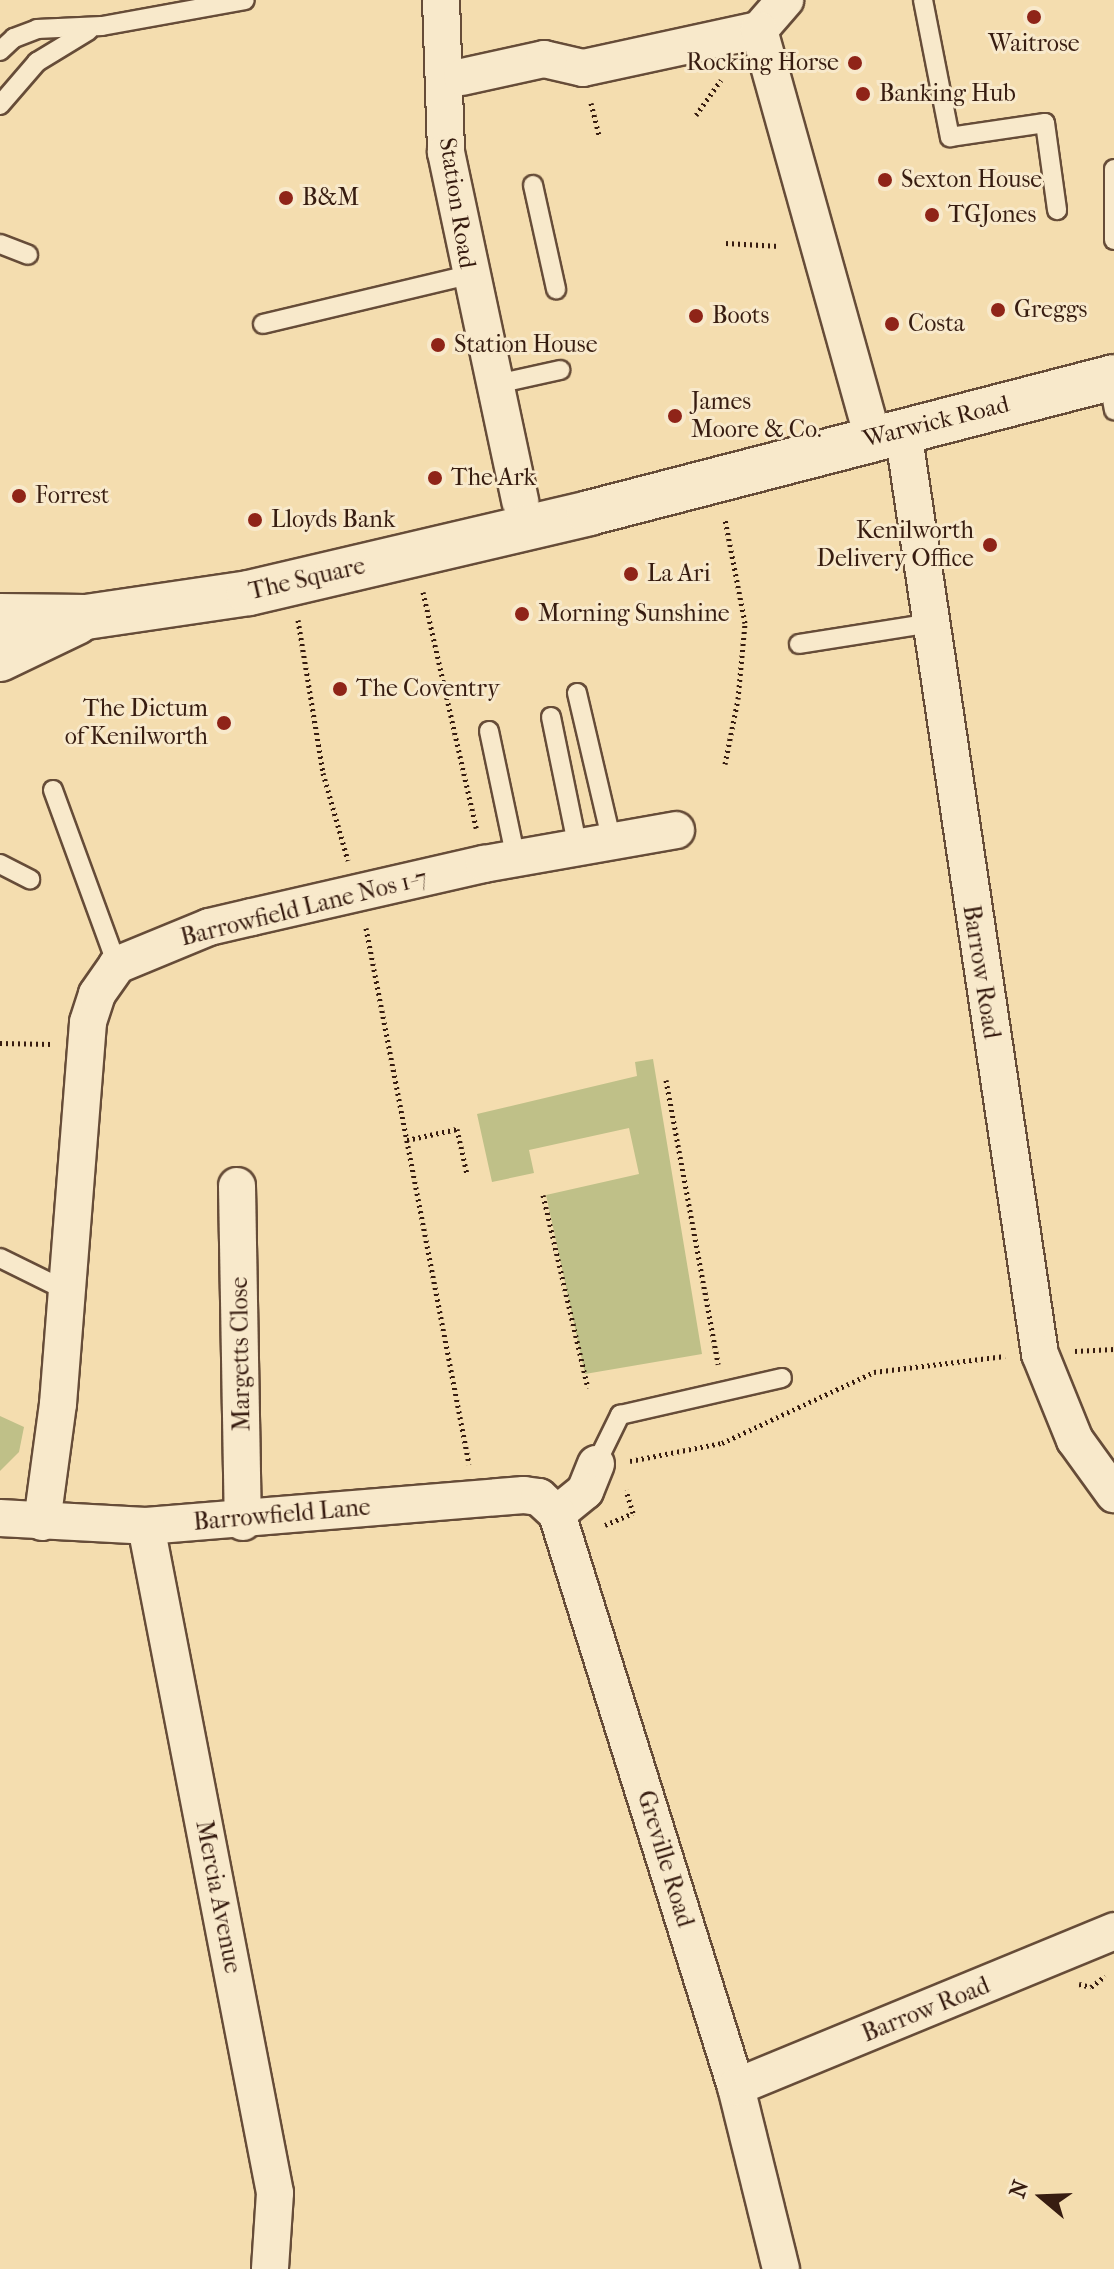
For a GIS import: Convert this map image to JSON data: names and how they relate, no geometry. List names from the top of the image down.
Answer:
{
  "streets": {
    "main road": ["Warwick Road", "The Square"],
    "street": [
      "Station Road",
      "Barrowfield Lane Nos 1-7",
      "Barrow Road",
      "Margetts Close",
      "Barrowfield Lane",
      "Greville Road",
      "Mercia Avenue"
    ]
  },
  "crossings": [
    ["Station Road", "Warwick Road"],
    ["Station Road", "The Square"],
    ["Warwick Road", "The Square"],
    ["Warwick Road", "Barrow Road"],
    ["Barrow Road", "Greville Road"],
    ["Margetts Close", "Barrowfield Lane"],
    ["Barrowfield Lane", "Greville Road"],
    ["Barrowfield Lane", "Mercia Avenue"]
  ],
  "places": [
    "Waitrose",
    "Rocking Horse",
    "Banking Hub",
    "Sexton House",
    "B&M",
    "TGJones",
    "Greggs",
    "Boots",
    "Costa",
    "Station House",
    "James Moore & Co.",
    "The Ark",
    "Forrest",
    "Lloyds Bank",
    "Kenilworth Delivery Office",
    "La Ari",
    "Morning Sunshine",
    "The Coventry",
    "The Dictum of Kenilworth"
  ],
  "north": "left"
}
